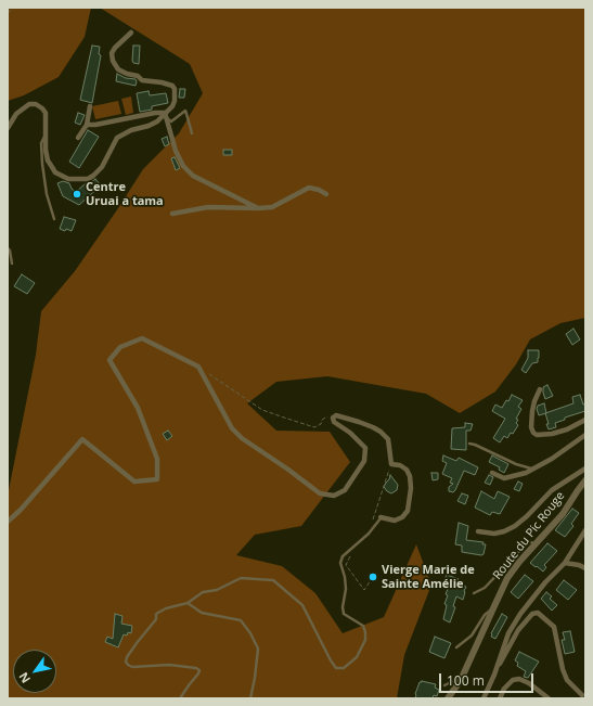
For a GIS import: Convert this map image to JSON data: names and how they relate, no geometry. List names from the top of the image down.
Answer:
{
  "streets": {
    "street": ["Route du Pic Rouge"]
  },
  "places": ["Centre Uruai a tama", "Vierge Marie de Sainte Amélie"],
  "scale_bar": "100 m",
  "north": "bottom left"
}
